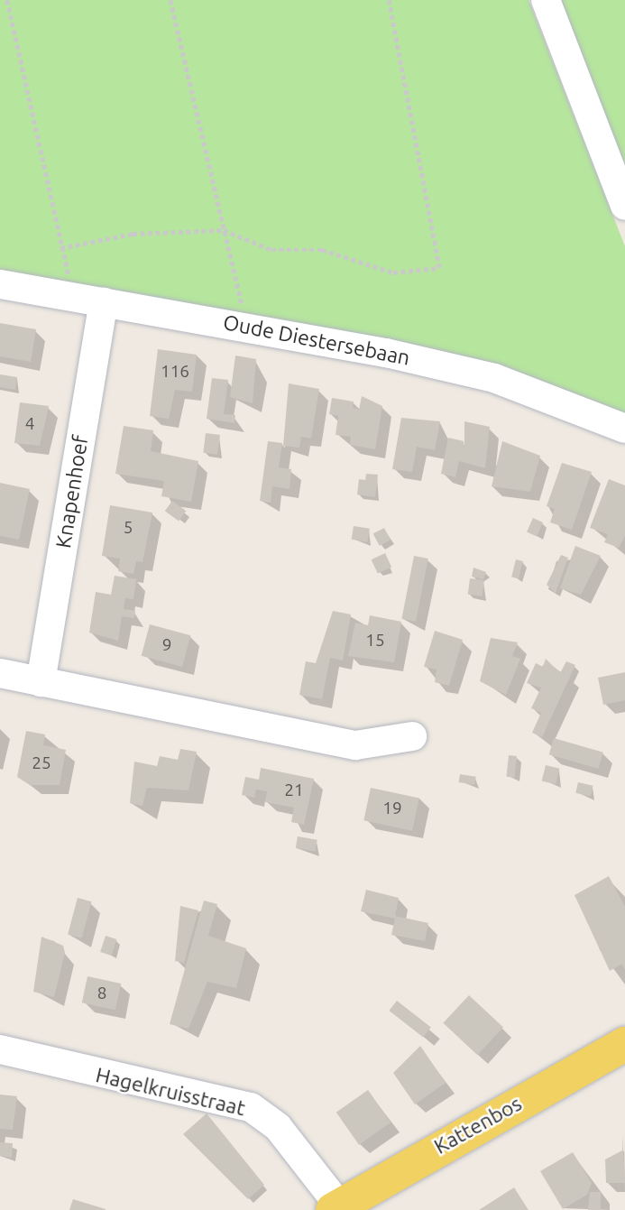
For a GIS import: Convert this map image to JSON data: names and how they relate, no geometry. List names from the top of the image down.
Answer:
{
  "streets": {
    "main road": ["Kattenbos"],
    "street": ["Oude Diestersebaan", "Knapenhoef", "Hagelkruisstraat"]
  },
  "crossings": [
    ["Oude Diestersebaan", "Knapenhoef"],
    ["Hagelkruisstraat", "Kattenbos"]
  ],
  "house_numbers": [
    "116",
    "4",
    "5",
    "15",
    "9",
    "25",
    "21",
    "19",
    "8"
  ]
}
